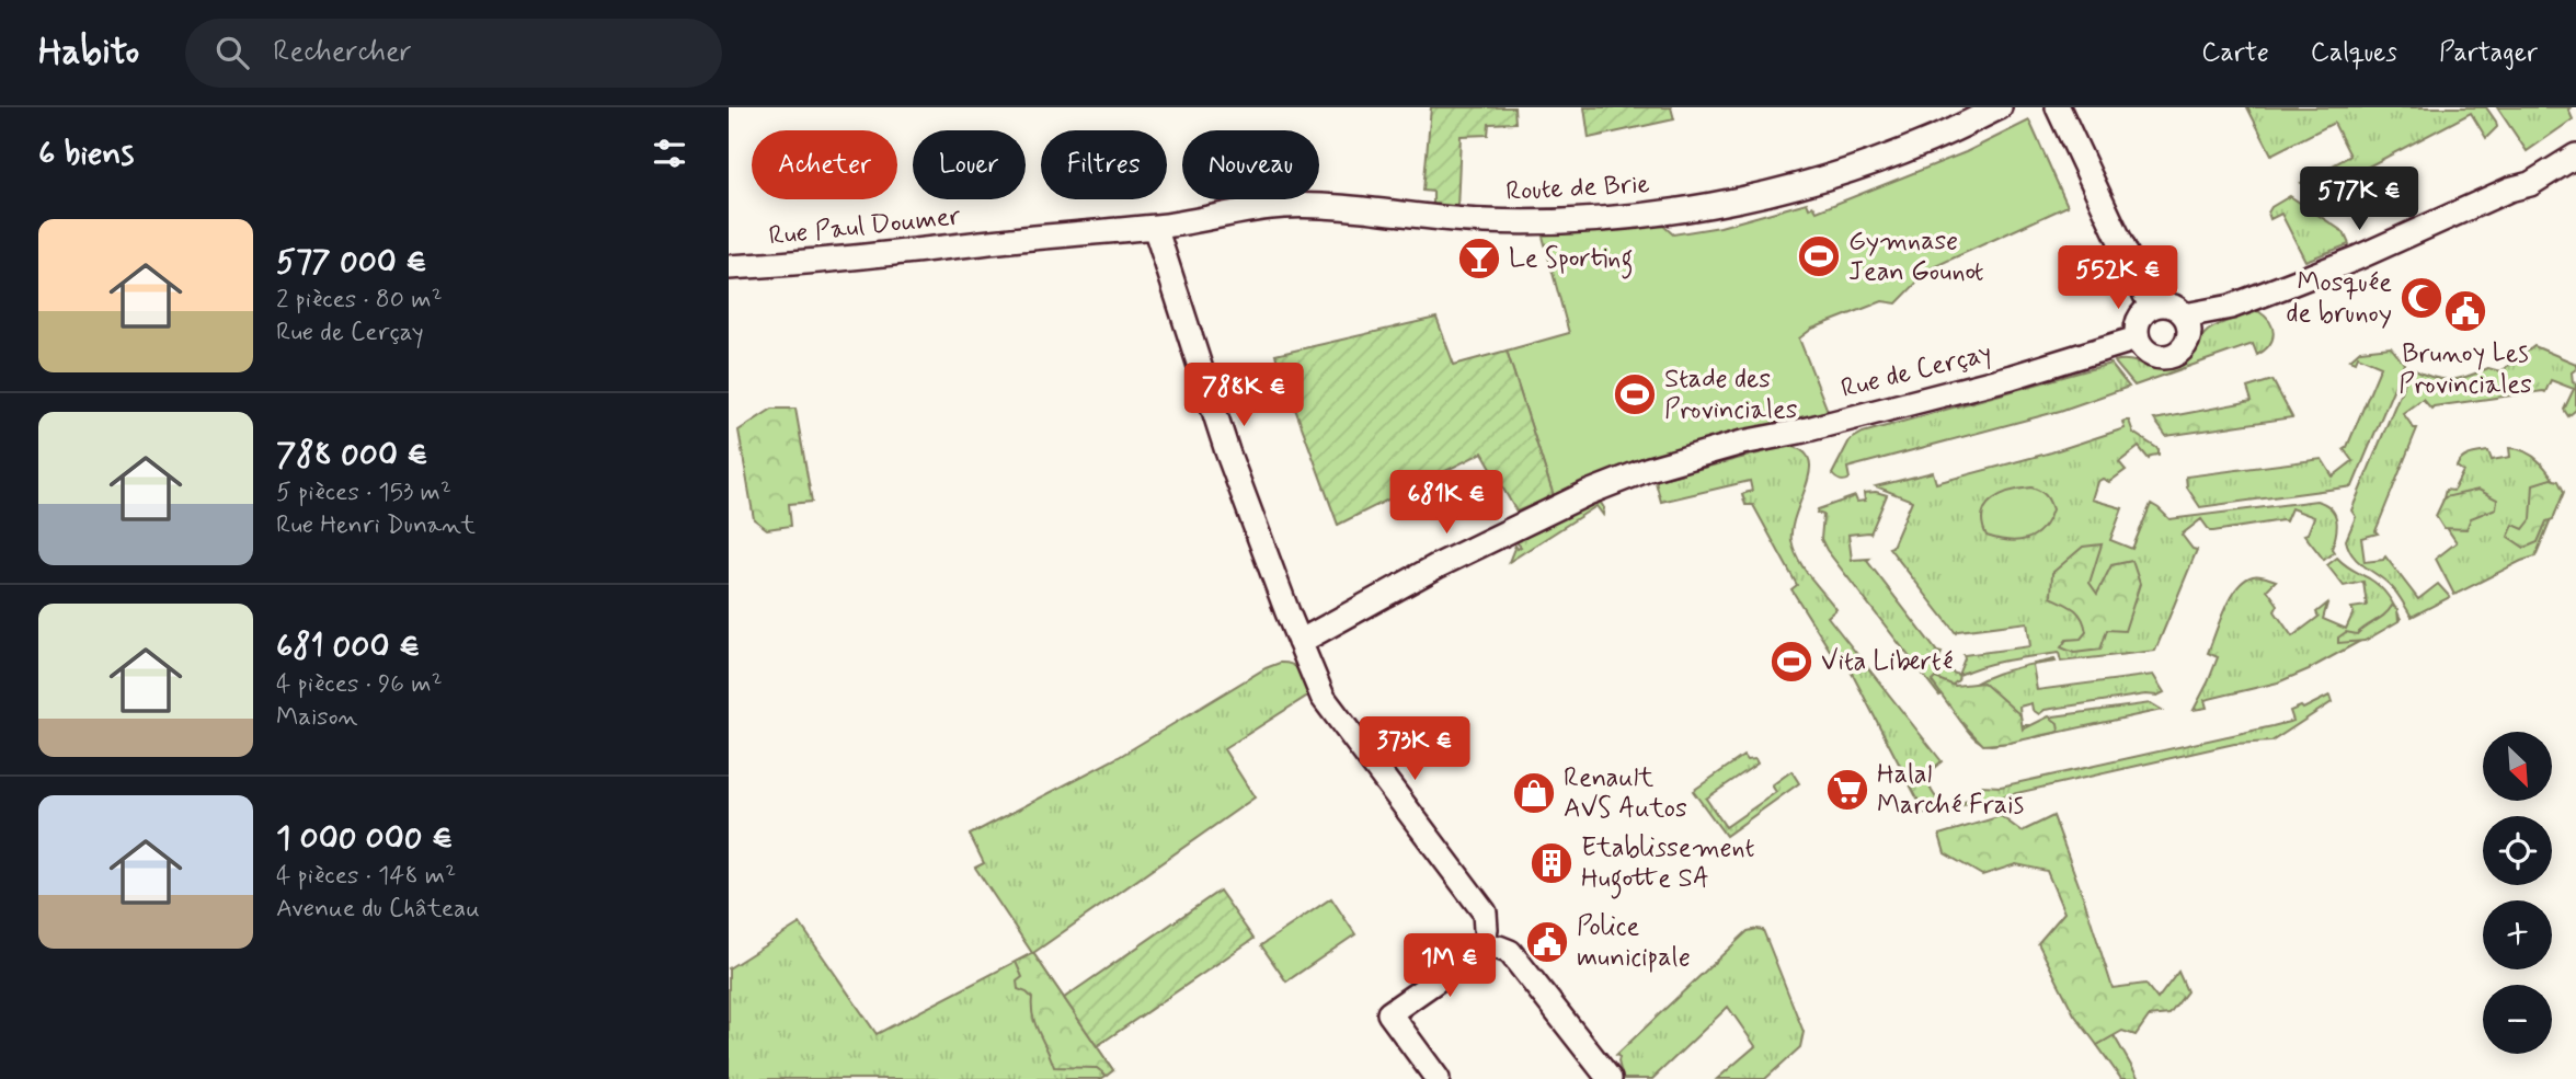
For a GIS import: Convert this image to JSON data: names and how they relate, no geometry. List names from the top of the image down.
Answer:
{
  "streets": {
    "street": ["Route de Brie", "Rue Paul Doumer", "Rue de Cerçay"]
  },
  "crossings": [
    ["Route de Brie", "Rue Paul Doumer"]
  ],
  "places": {
    "sports": ["Gymnase Jean Gounot", "Stade des Provinciales", "Vita Liberté"],
    "bar": ["Le Sporting"],
    "mosque": ["Mosquée de brunoy"],
    "public building": ["Brunoy Les Provinciales", "Police municipale"],
    "supermarket": ["Halal Marché Frais"],
    "shop": ["Renault AVS Autos"],
    "building": ["Etablissement Hugotte SA"]
  },
  "north": "bottom right",
  "page": {
    "header": "Habito",
    "search": "Rechercher",
    "nav": ["Carte", "Calques", "Partager"],
    "heading": "6 biens",
    "chip": [
      "Acheter",
      "Louer",
      "Filtres",
      "Nouveau"
    ],
    "price": [
      "577K €",
      "552K €",
      "788K €",
      "681K €",
      "373K €",
      "1M €"
    ],
    "list": [
      {
        "name": "577 000 €",
        "note": "2 pièces · 80 m² · Rue de Cerçay"
      },
      {
        "name": "788 000 €",
        "note": "5 pièces · 153 m² · Rue Henri Dunant"
      },
      {
        "name": "681 000 €",
        "note": "4 pièces · 96 m² · Maison"
      },
      {
        "name": "1 000 000 €",
        "note": "4 pièces · 148 m² · Avenue du Château"
      }
    ],
    "map_buttons": ["+", "−"]
  }
}
